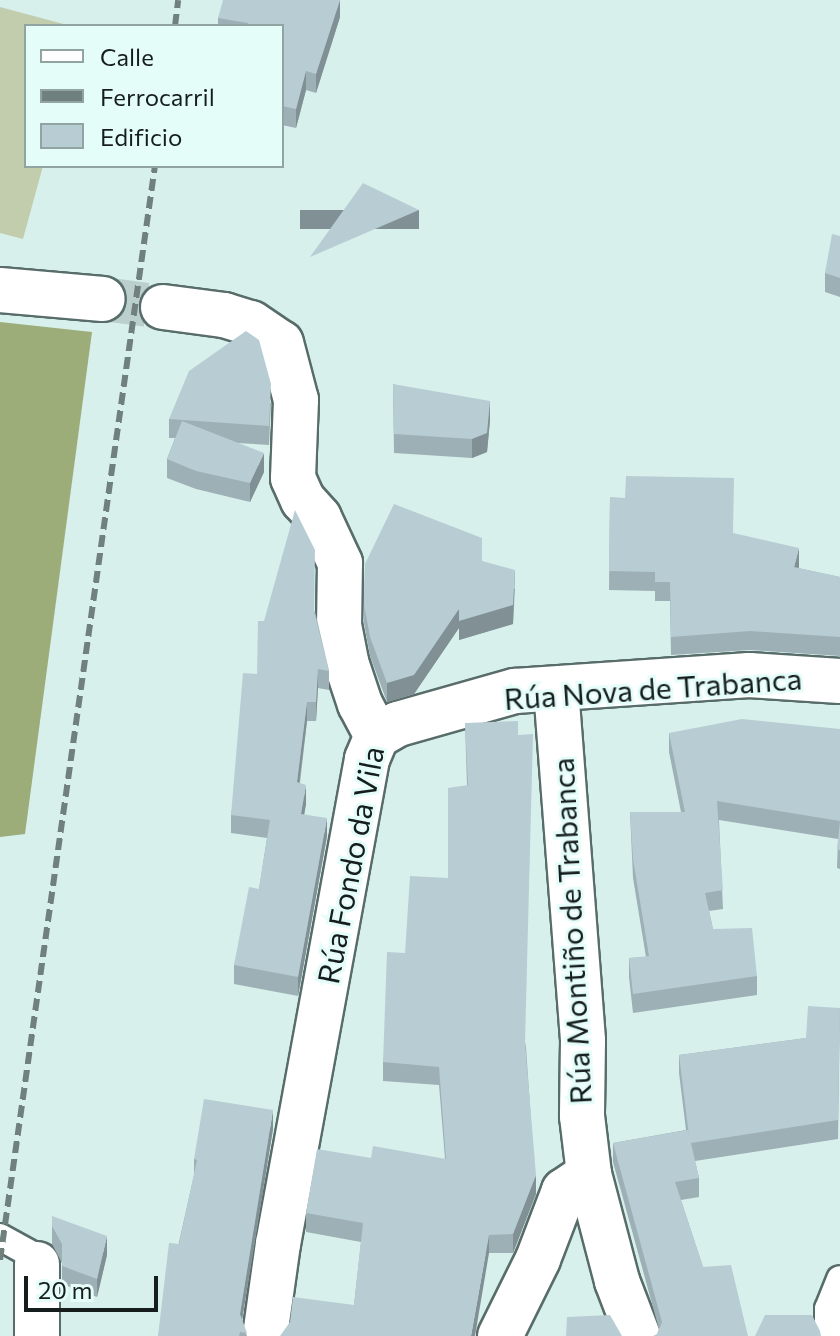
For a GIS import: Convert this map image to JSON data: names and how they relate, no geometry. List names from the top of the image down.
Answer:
{
  "streets": {
    "street": ["Rúa Nova de Trabanca", "Rúa Fondo da Vila", "Rúa Montiño de Trabanca"]
  },
  "crossings": [
    ["Rúa Nova de Trabanca", "Rúa Fondo da Vila"],
    ["Rúa Nova de Trabanca", "Rúa Montiño de Trabanca"]
  ],
  "legend": ["Calle", "Ferrocarril", "Edificio"],
  "scale_bar": "20 m"
}
